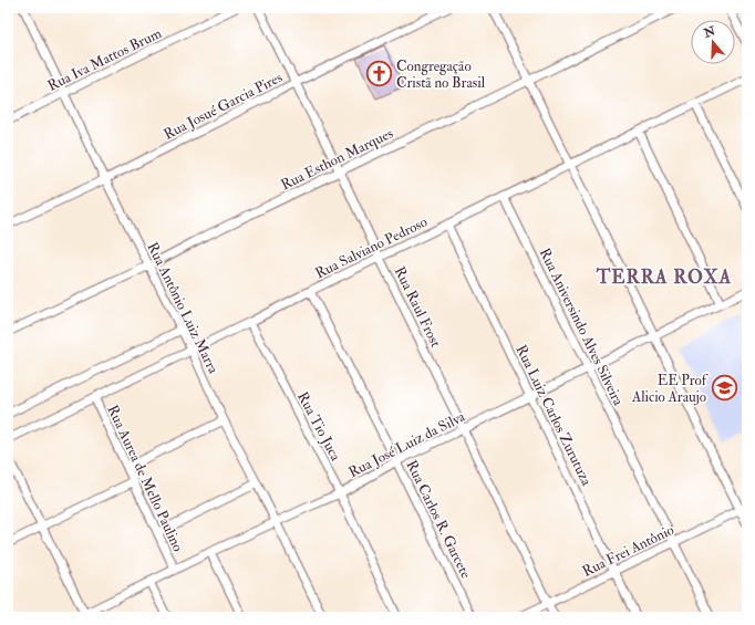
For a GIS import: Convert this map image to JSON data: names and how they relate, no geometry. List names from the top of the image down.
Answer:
{
  "streets": {
    "street": [
      "Rua Iva Mattos Brum",
      "Rua Josué Garcia Pires",
      "Rua Esthon Marques",
      "Rua Salviano Pedroso",
      "Rua Raul Frost",
      "Rua Antônio Luiz Marra",
      "Rua Aniversindo Alves Silveira",
      "Rua Luiz Carlos Zurutuza",
      "Rua Tio Juca",
      "Rua José Luiz da Silva",
      "Rua Aurea de Mello Paulino",
      "Rua Carlos R. Garcete",
      "Rua Frei Antônio"
    ]
  },
  "crossings": [
    ["Rua Iva Mattos Brum", "Rua Antônio Luiz Marra"],
    ["Rua Josué Garcia Pires", "Rua Raul Frost"],
    ["Rua Josué Garcia Pires", "Rua Antônio Luiz Marra"],
    ["Rua Esthon Marques", "Rua Raul Frost"],
    ["Rua Esthon Marques", "Rua Antônio Luiz Marra"],
    ["Rua Salviano Pedroso", "Rua Raul Frost"],
    ["Rua Salviano Pedroso", "Rua Antônio Luiz Marra"],
    ["Rua Salviano Pedroso", "Rua Aniversindo Alves Silveira"],
    ["Rua Salviano Pedroso", "Rua Luiz Carlos Zurutuza"],
    ["Rua Salviano Pedroso", "Rua Tio Juca"],
    ["Rua Salviano Pedroso", "Rua Aurea de Mello Paulino"],
    ["Rua Salviano Pedroso", "Rua Carlos R. Garcete"],
    ["Rua Raul Frost", "Rua José Luiz da Silva"],
    ["Rua Raul Frost", "Rua Frei Antônio"],
    ["Rua Antônio Luiz Marra", "Rua José Luiz da Silva"],
    ["Rua Aniversindo Alves Silveira", "Rua José Luiz da Silva"],
    ["Rua Aniversindo Alves Silveira", "Rua Frei Antônio"],
    ["Rua Luiz Carlos Zurutuza", "Rua José Luiz da Silva"],
    ["Rua Luiz Carlos Zurutuza", "Rua Frei Antônio"],
    ["Rua Tio Juca", "Rua José Luiz da Silva"],
    ["Rua José Luiz da Silva", "Rua Aurea de Mello Paulino"],
    ["Rua José Luiz da Silva", "Rua Carlos R. Garcete"]
  ],
  "districts": ["TERRA ROXA"],
  "places": {
    "church": ["Congregação Cristã no Brasil"],
    "school or university": ["EE Prof Alicio Araujo"]
  },
  "north": "top"
}
